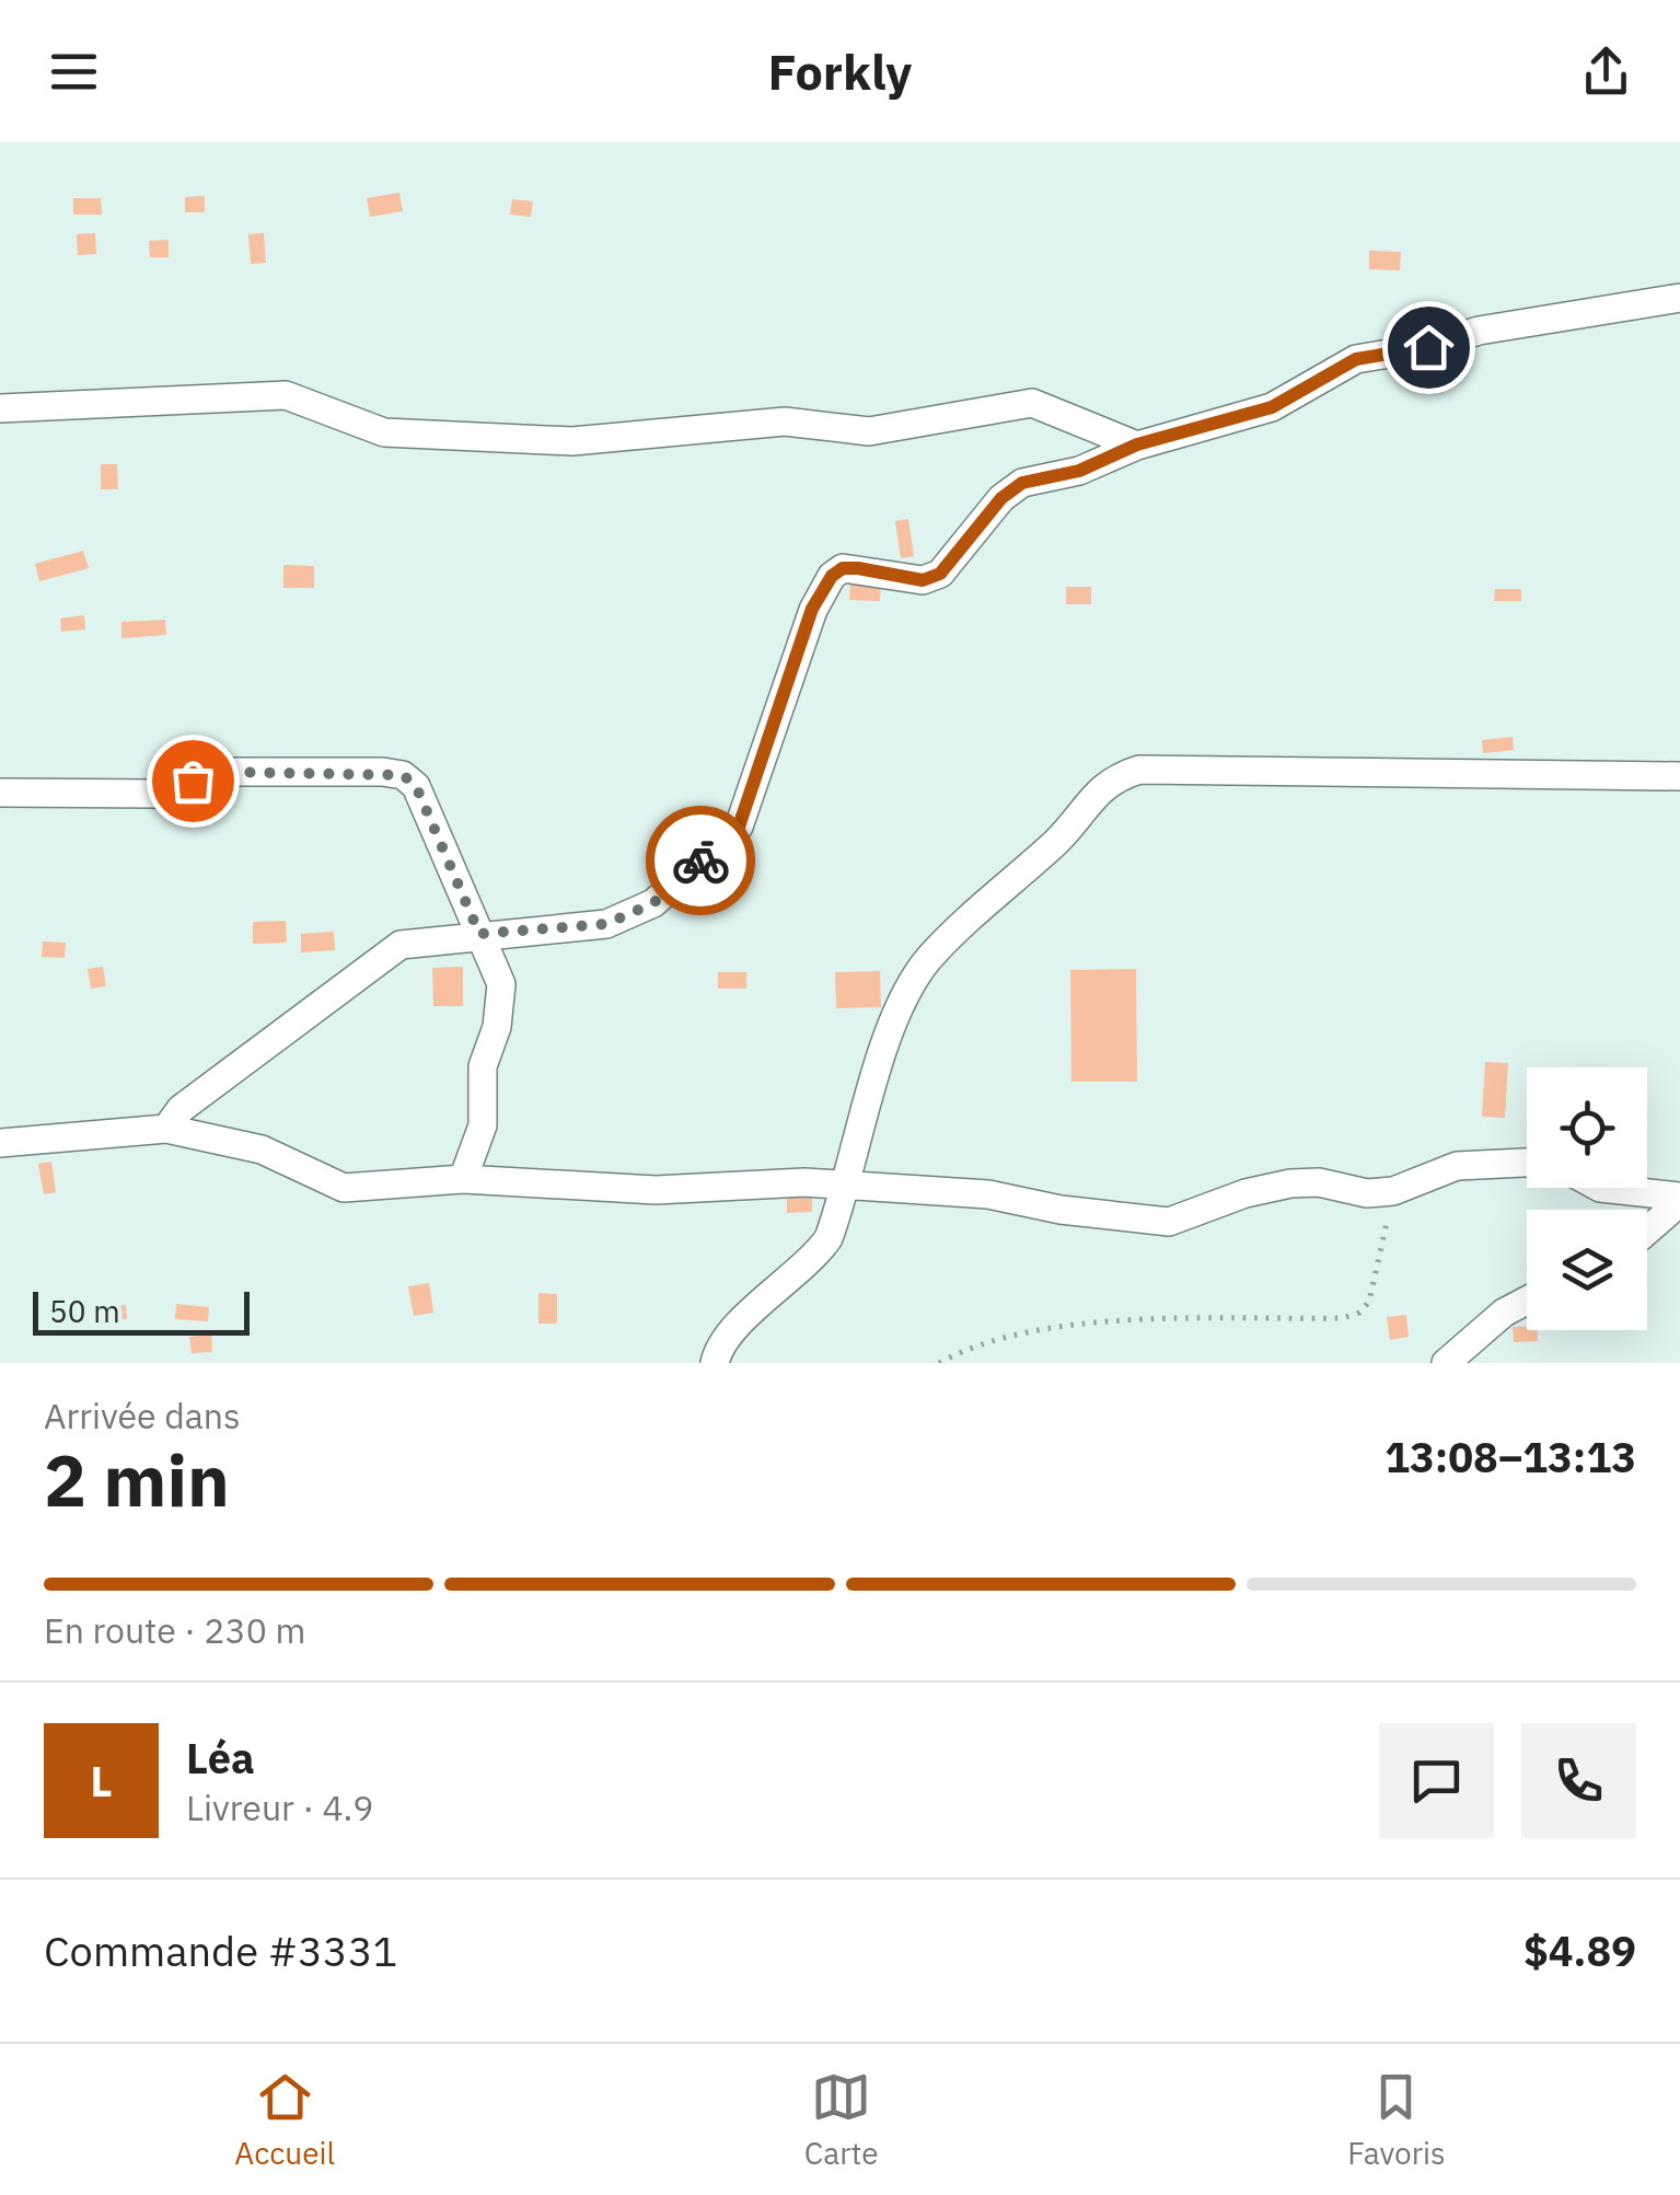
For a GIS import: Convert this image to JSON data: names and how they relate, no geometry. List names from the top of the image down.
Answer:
{
  "scale_bar": "50 m",
  "page": {
    "header": "Forkly",
    "scale": "50 m",
    "heading": ["2 min", "Arrivée dans", "13:08–13:13"],
    "panel": [
      "Léa",
      "Livreur · 4.9",
      "Commande #3331",
      "$4.89"
    ],
    "bar": "En route · 230 m",
    "round": "L",
    "tabs": ["Accueil", "Carte", "Favoris"]
  }
}
